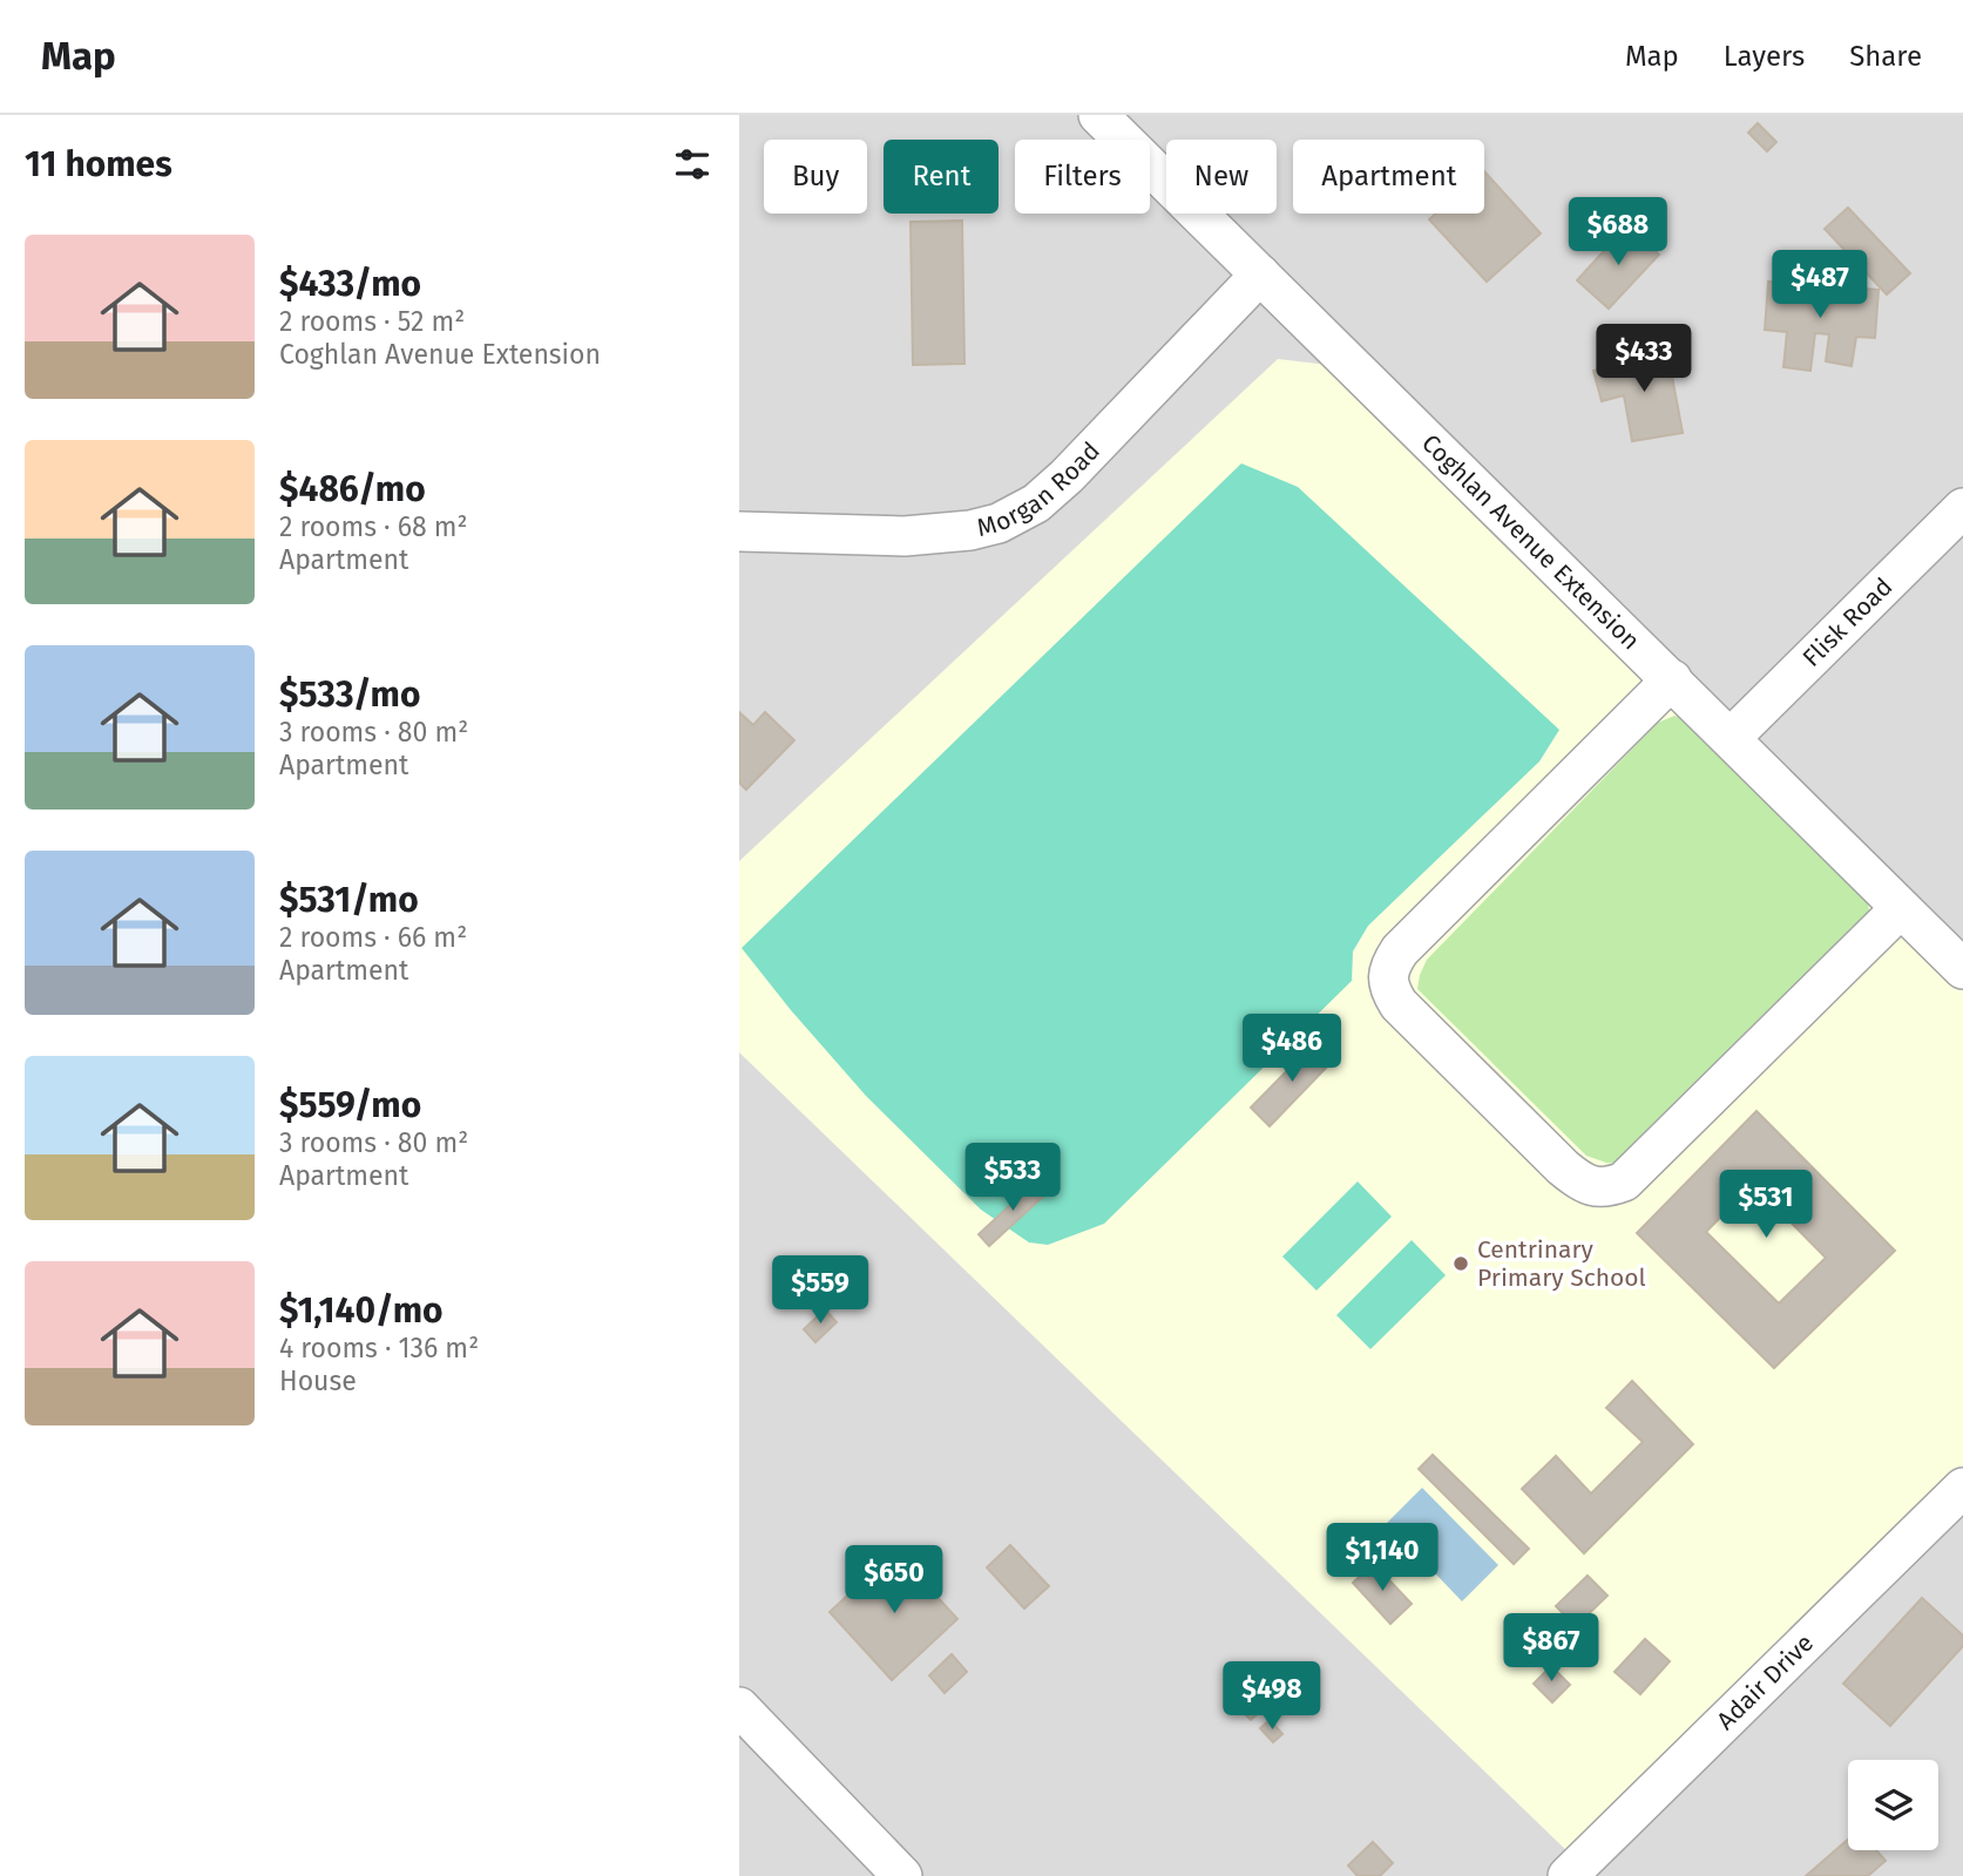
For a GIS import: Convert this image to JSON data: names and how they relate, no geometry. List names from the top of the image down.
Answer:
{
  "streets": {
    "street": [
      "Morgan Road",
      "Coghlan Avenue Extension",
      "Flisk Road",
      "Adair Drive"
    ]
  },
  "crossings": [
    ["Morgan Road", "Coghlan Avenue Extension"],
    ["Coghlan Avenue Extension", "Flisk Road"]
  ],
  "places": ["Centrinary Primary School"],
  "page": {
    "header": "Map",
    "nav": ["Map", "Layers", "Share"],
    "heading": "11 homes",
    "chip": [
      "Buy",
      "Rent",
      "Filters",
      "New",
      "Apartment"
    ],
    "price": [
      "$688",
      "$487",
      "$433",
      "$486",
      "$533",
      "$531",
      "$559",
      "$1,140",
      "$650",
      "$867",
      "$498"
    ],
    "list": [
      {
        "name": "$433/mo",
        "note": "2 rooms · 52 m² · Coghlan Avenue Extension"
      },
      {
        "name": "$486/mo",
        "note": "2 rooms · 68 m² · Apartment"
      },
      {
        "name": "$533/mo",
        "note": "3 rooms · 80 m² · Apartment"
      },
      {
        "name": "$531/mo",
        "note": "2 rooms · 66 m² · Apartment"
      },
      {
        "name": "$559/mo",
        "note": "3 rooms · 80 m² · Apartment"
      },
      {
        "name": "$1,140/mo",
        "note": "4 rooms · 136 m² · House"
      }
    ]
  }
}
